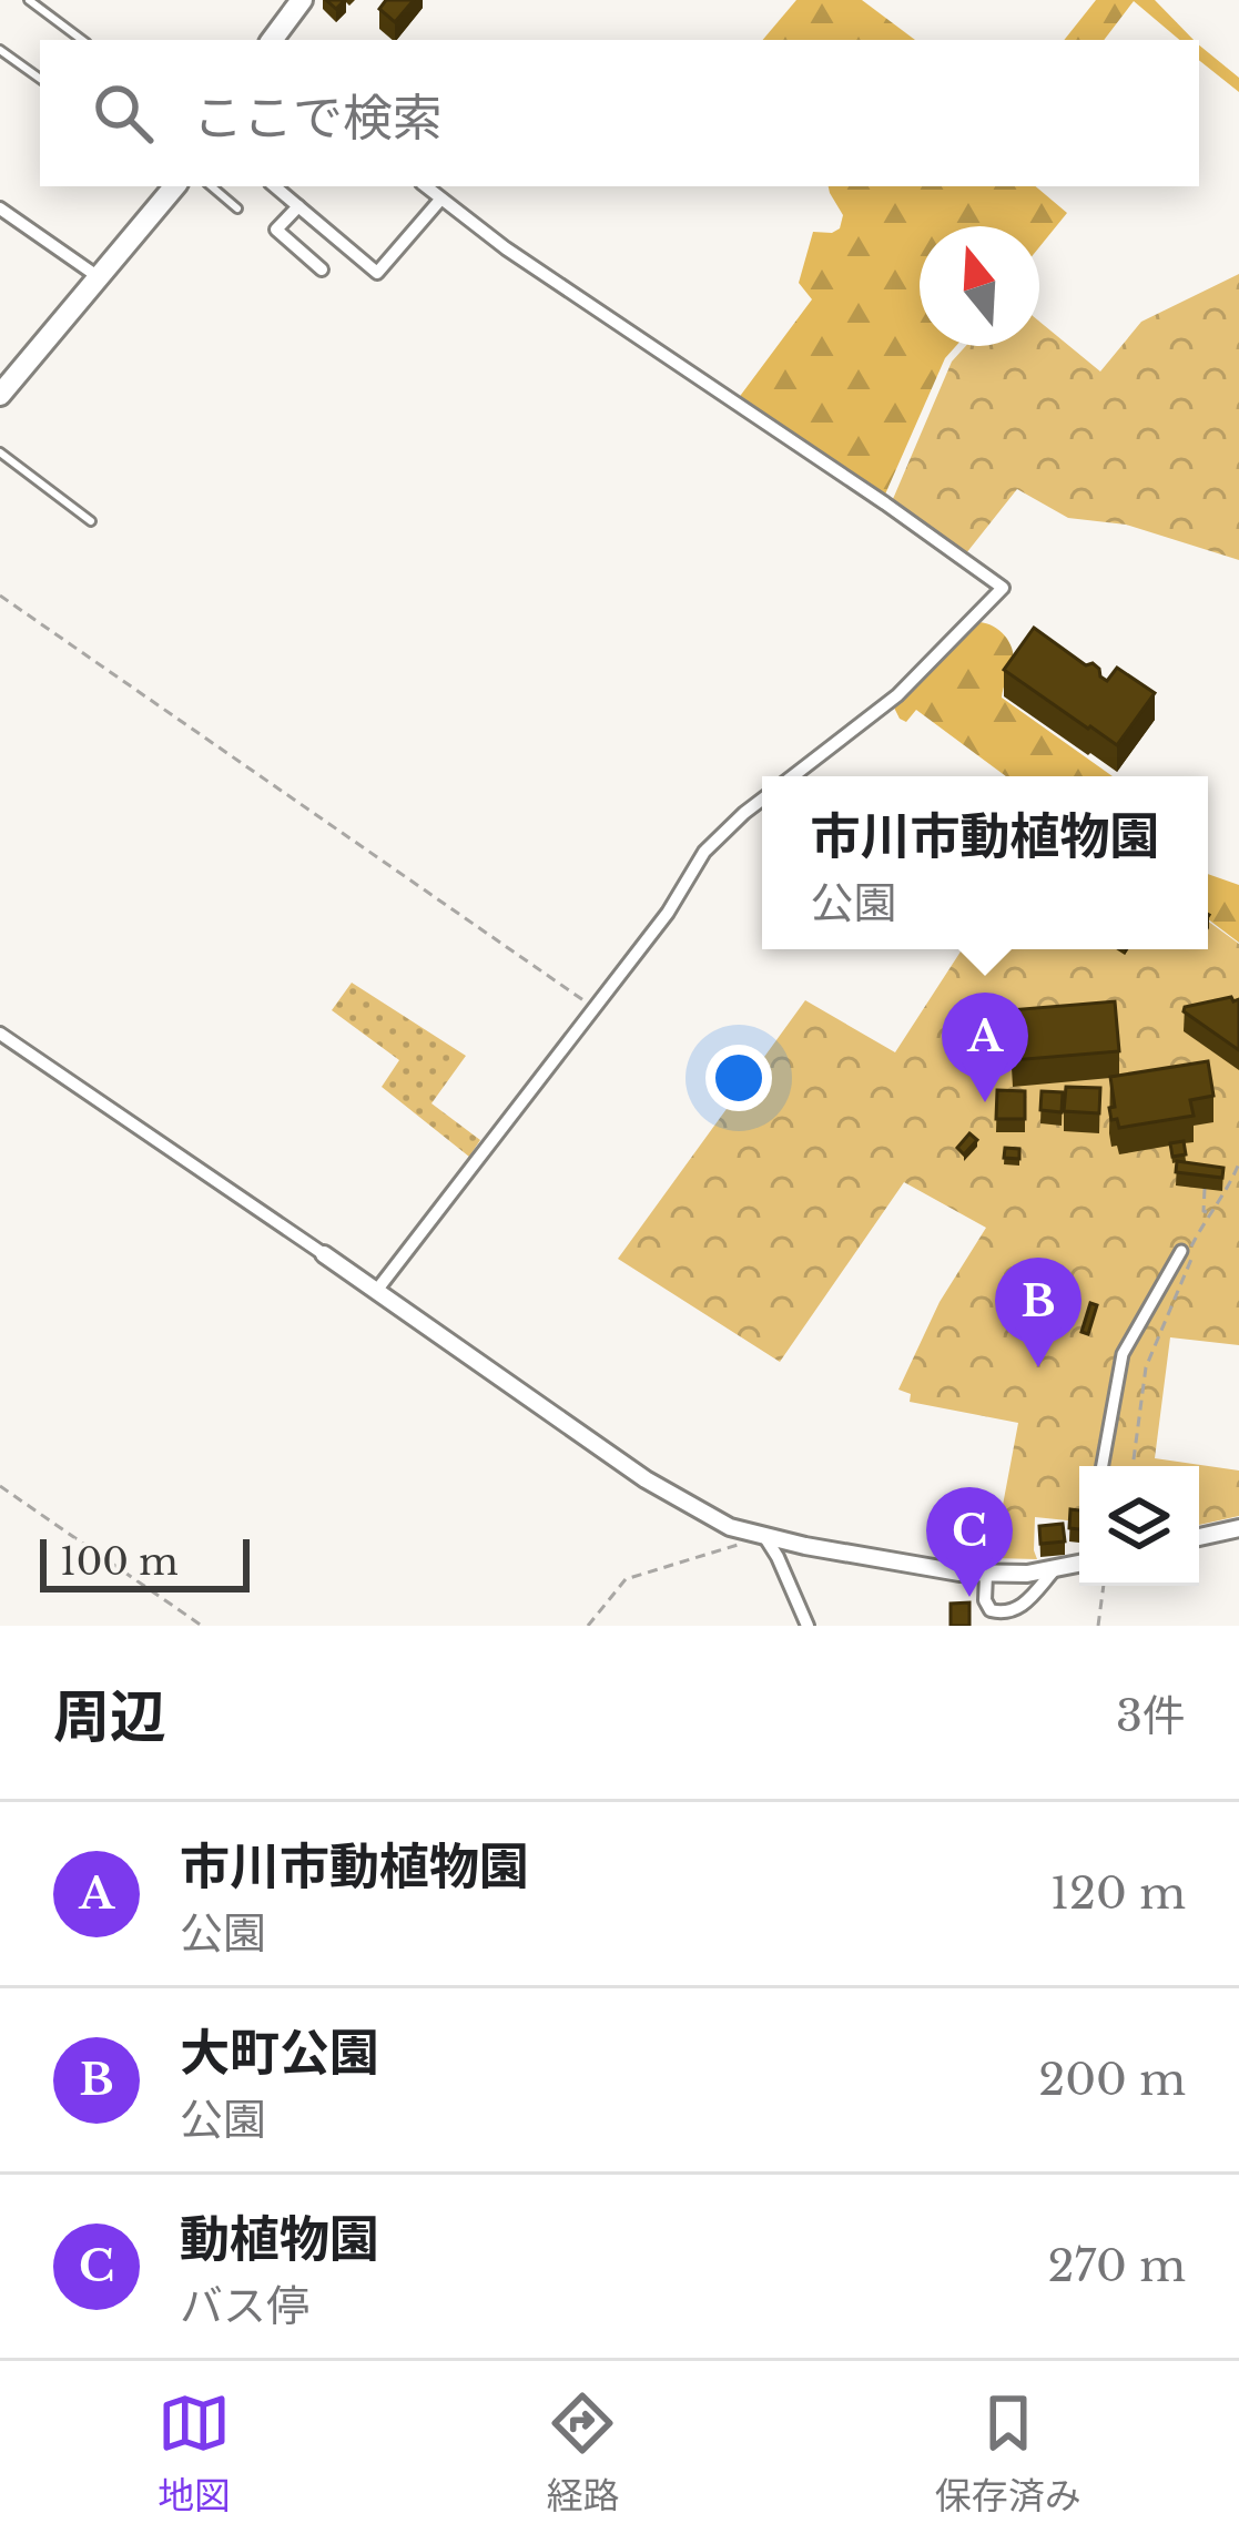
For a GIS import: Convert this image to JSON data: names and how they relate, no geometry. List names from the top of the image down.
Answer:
{
  "scale_bar": "100 m",
  "north": "top",
  "page": {
    "search": "ここで検索",
    "popup": ["市川市動植物園", "公園"],
    "pins": ["A", "B", "C"],
    "scale": "100 m",
    "heading": ["周辺", "3件"],
    "list": [
      {
        "mark": "A",
        "name": "市川市動植物園",
        "note": "公園",
        "value": "120 m"
      },
      {
        "mark": "B",
        "name": "大町公園",
        "note": "公園",
        "value": "200 m"
      },
      {
        "mark": "C",
        "name": "動植物園",
        "note": "バス停",
        "value": "270 m"
      }
    ],
    "nav": ["地図", "経路", "保存済み"]
  }
}
